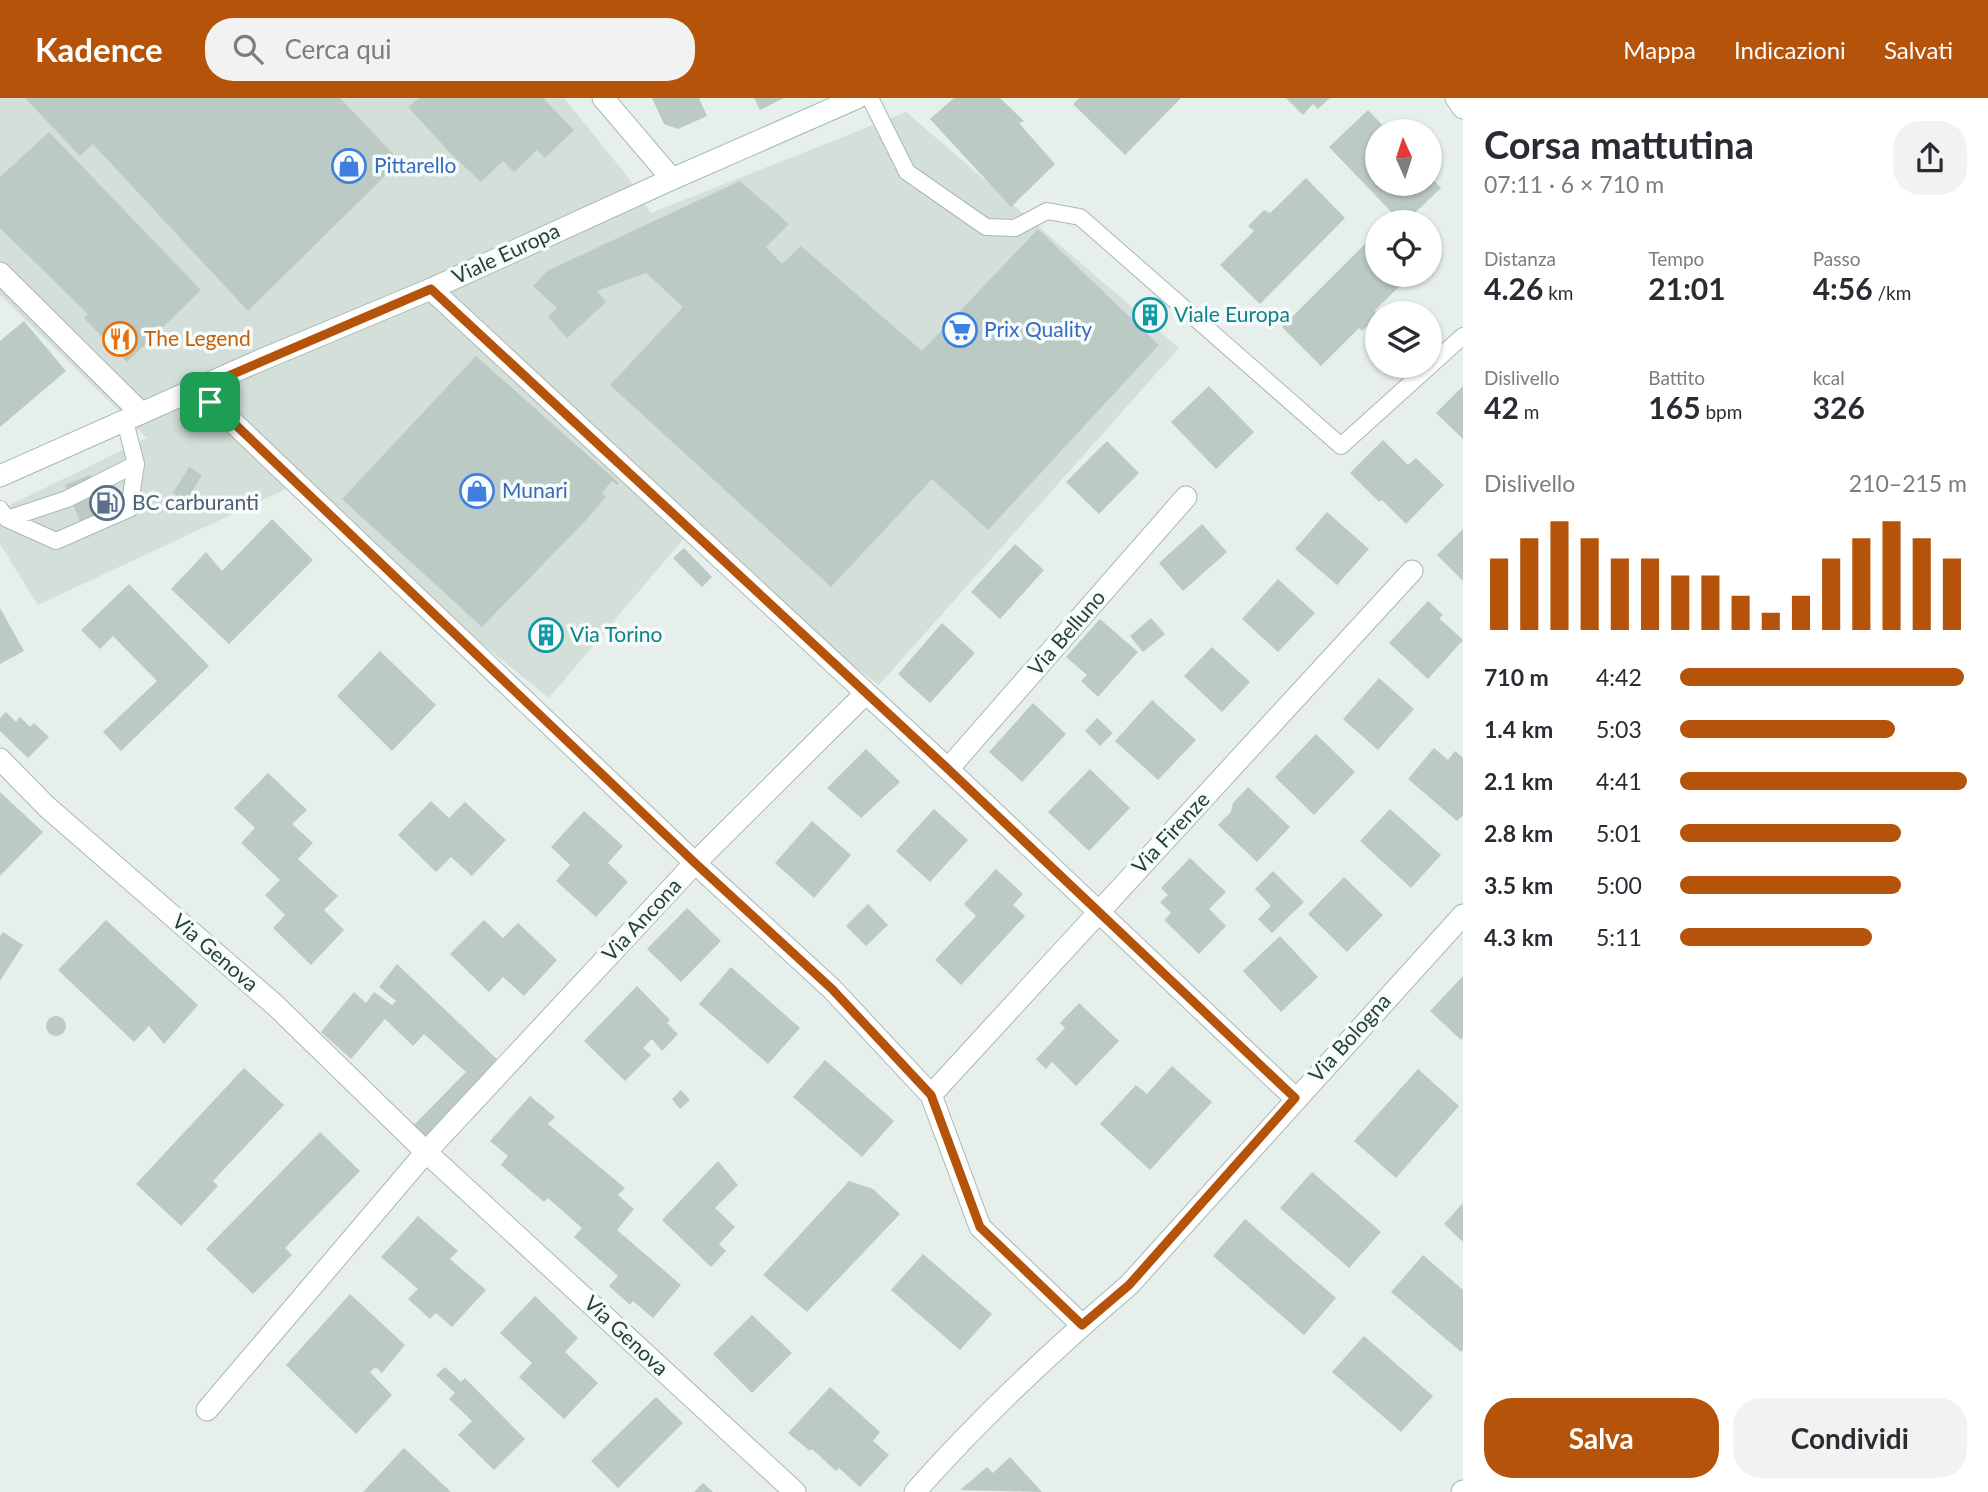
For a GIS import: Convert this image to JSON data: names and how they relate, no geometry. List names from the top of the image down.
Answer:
{
  "streets": {
    "street": [
      "Viale Europa",
      "Via Belluno",
      "Via Firenze",
      "Via Ancona",
      "Via Genova",
      "Via Bologna"
    ]
  },
  "crossings": [
    ["Via Ancona", "Via Genova"]
  ],
  "places": {
    "shop": ["Pittarello", "Munari"],
    "building": ["Viale Europa", "Via Torino"],
    "supermarket": ["Prix Quality"],
    "restaurant": ["The Legend"],
    "fuel station": ["BC carburanti"]
  },
  "north": "top",
  "page": {
    "header": "Kadence",
    "search": "Cerca qui",
    "nav": ["Mappa", "Indicazioni", "Salvati"],
    "heading": ["Corsa mattutina", "07:11 · 6 × 710 m"],
    "stats": [
      ["Distanza", "4.26 km"],
      ["Tempo", "21:01"],
      ["Passo", "4:56 /km"],
      ["Dislivello", "42 m"],
      ["Battito", "165 bpm"],
      ["kcal", "326"]
    ],
    "chart": ["Dislivello", "210–215 m"],
    "list": [
      {
        "name": "710 m",
        "note": "4:42"
      },
      {
        "name": "1.4 km",
        "note": "5:03"
      },
      {
        "name": "2.1 km",
        "note": "4:41"
      },
      {
        "name": "2.8 km",
        "note": "5:01"
      },
      {
        "name": "3.5 km",
        "note": "5:00"
      },
      {
        "name": "4.3 km",
        "note": "5:11"
      }
    ],
    "buttons": ["Salva", "Condividi"]
  }
}
